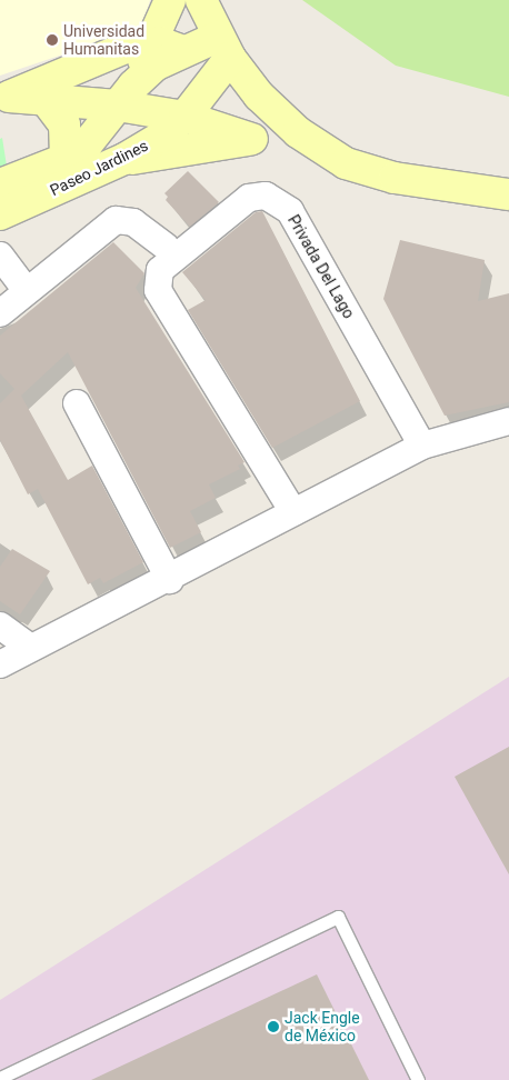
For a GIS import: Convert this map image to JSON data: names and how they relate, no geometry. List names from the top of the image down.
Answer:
{
  "streets": {
    "street": ["Paseo Jardines", "Privada Del Lago"]
  },
  "places": ["Universidad Humanitas", "Jack Engle de México"]
}
